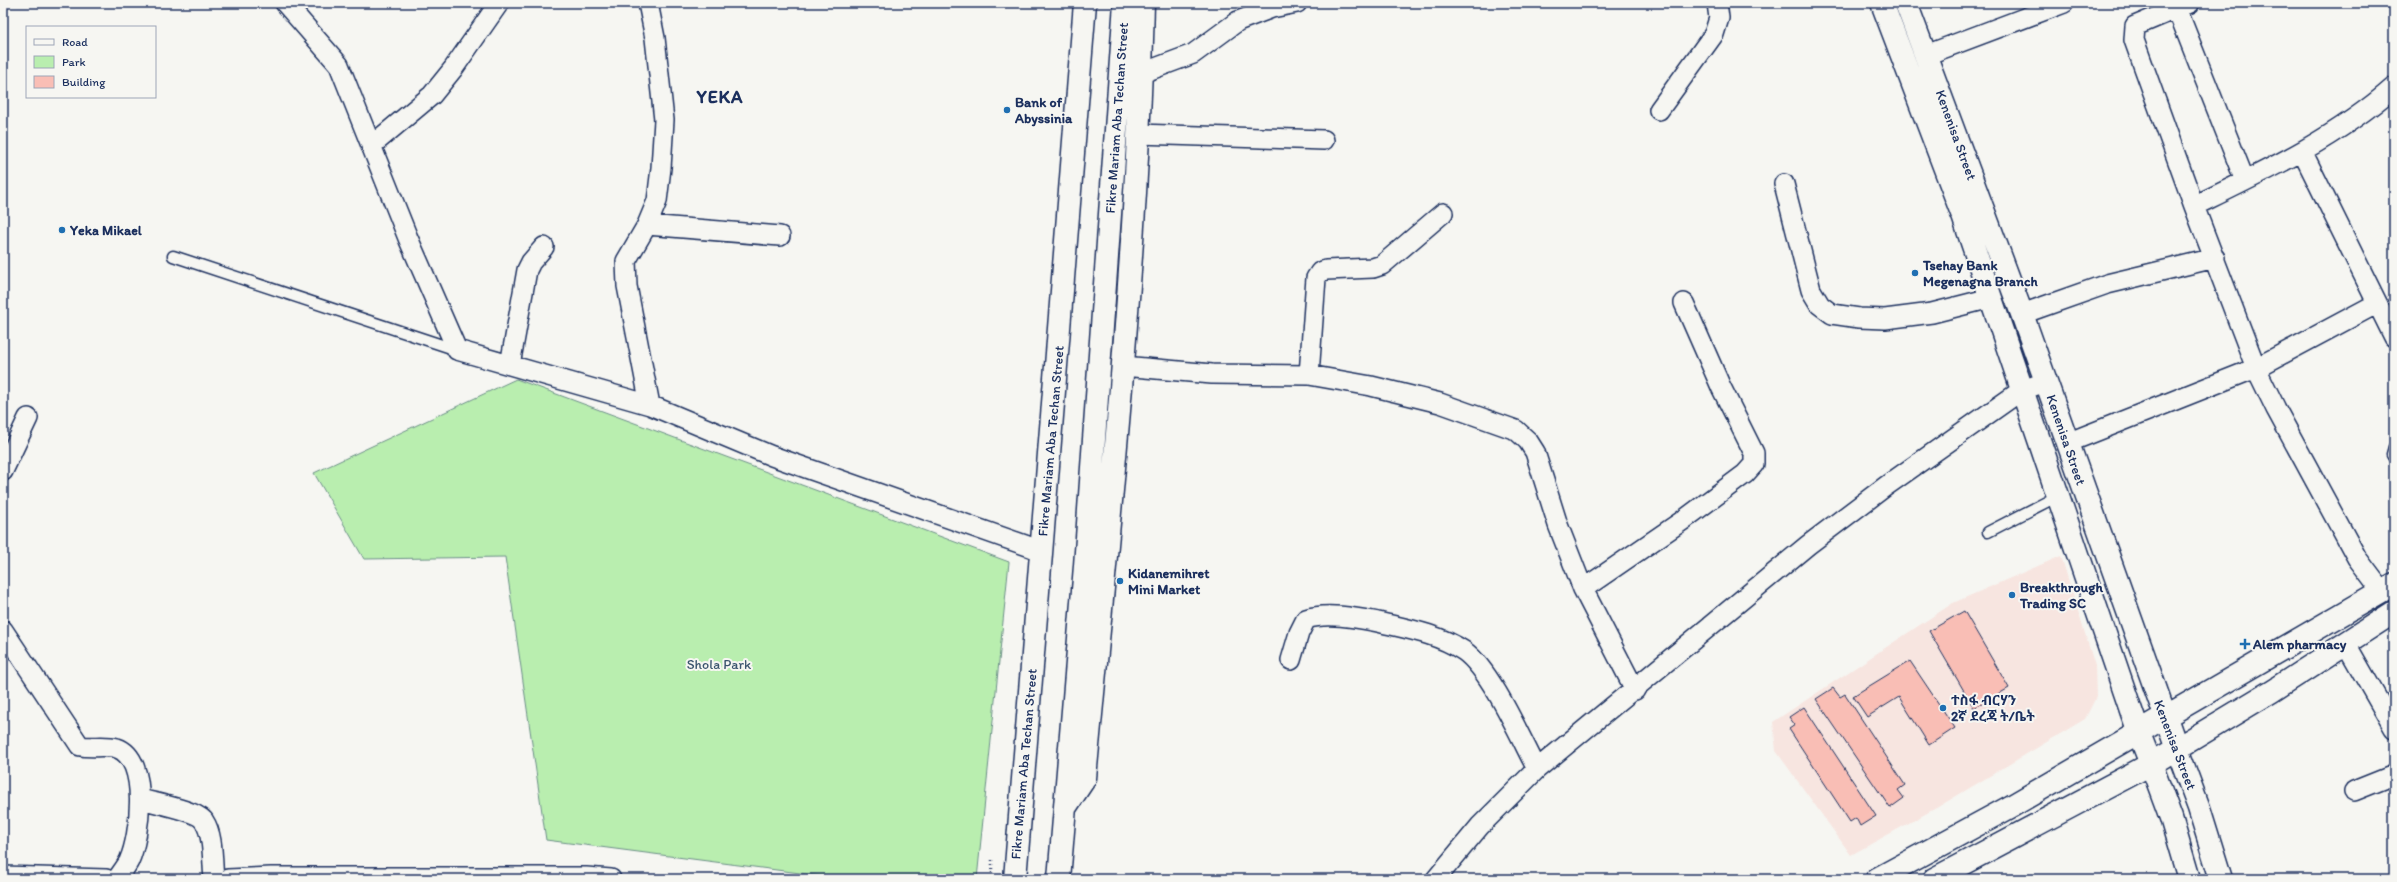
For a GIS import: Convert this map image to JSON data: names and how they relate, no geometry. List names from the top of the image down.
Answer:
{
  "streets": {
    "main road": ["Fikre Mariam Aba Techan Street", "Kenenisa Street"]
  },
  "districts": ["YEKA"],
  "parks": ["Shola Park"],
  "places": {
    "other": [
      "Bank of Abyssinia",
      "Yeka Mikael",
      "Tsehay Bank Megenagna Branch",
      "Kidanemihret Mini Market",
      "Breakthrough Trading SC",
      "ተስፋ ብርሃን 2ኛ ደረጃ ት/ቤት"
    ],
    "health": ["Alem pharmacy"]
  },
  "legend": ["Road", "Park", "Building"]
}
